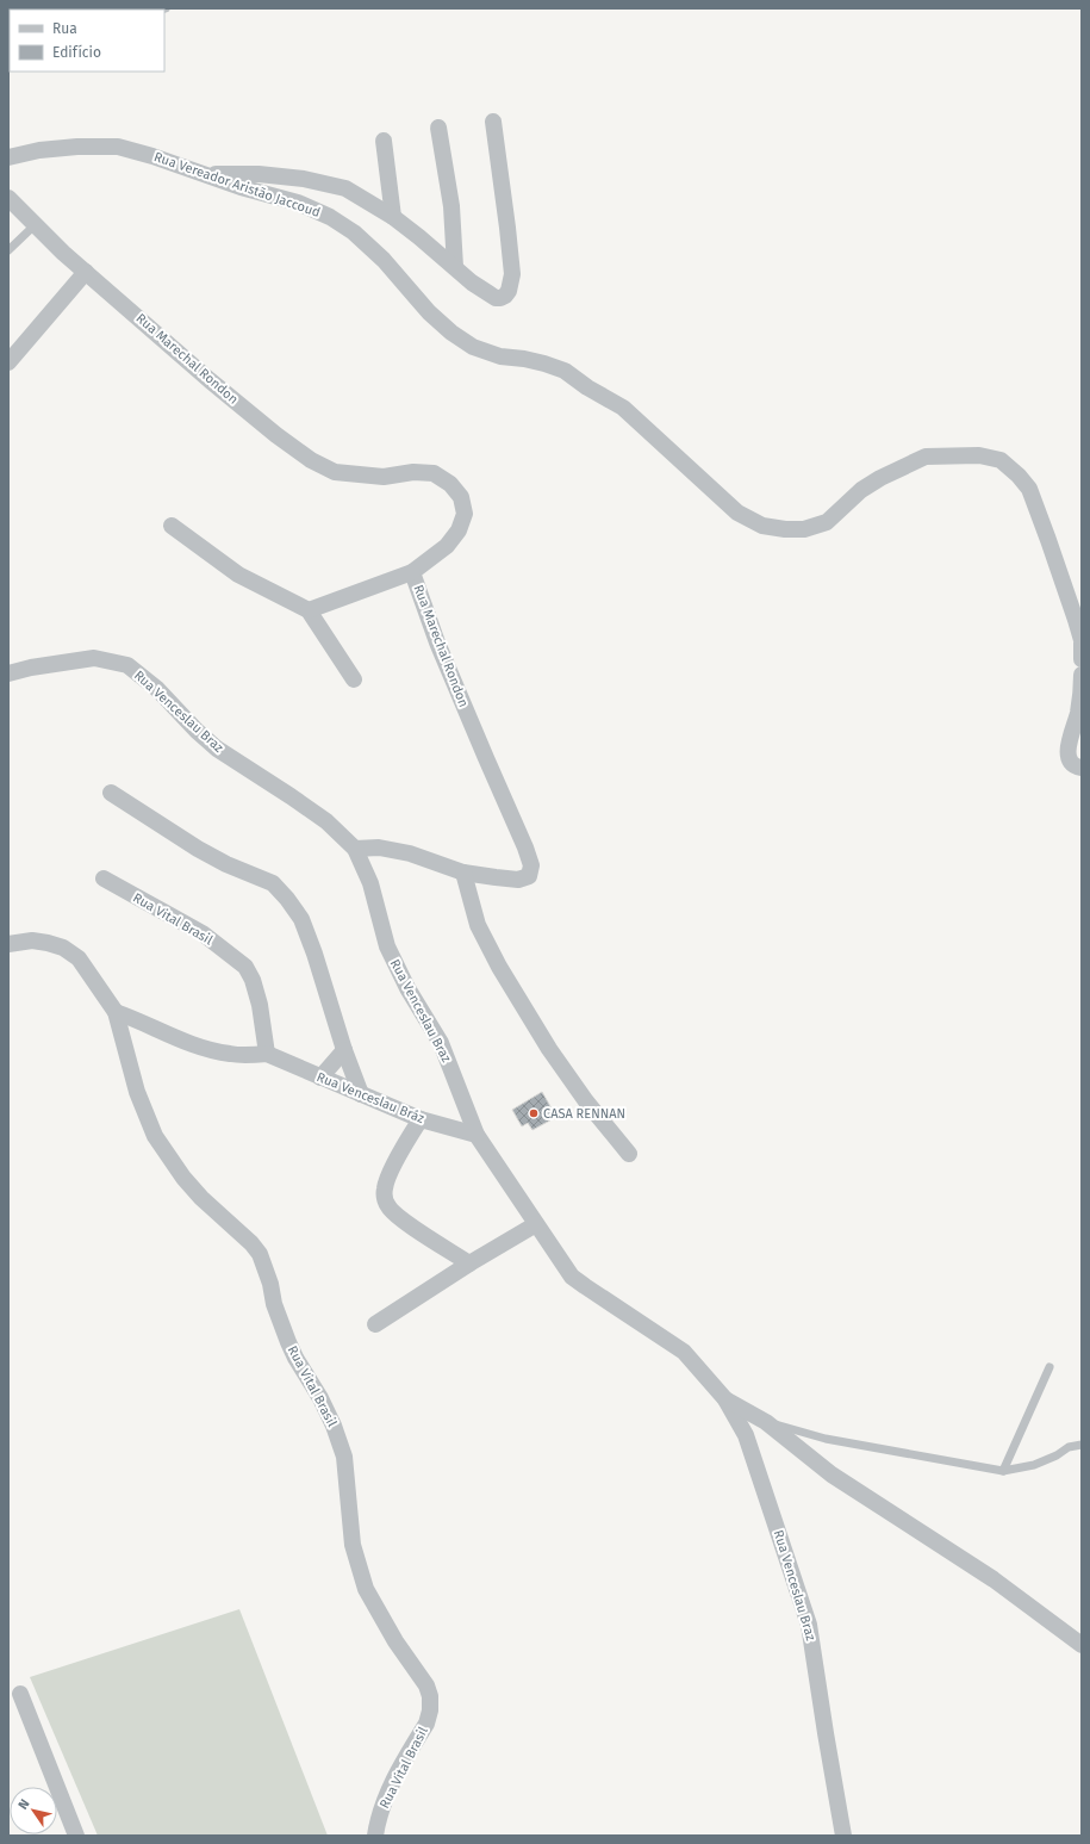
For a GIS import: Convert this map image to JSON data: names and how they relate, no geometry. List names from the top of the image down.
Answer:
{
  "streets": {
    "street": [
      "Rua Vereador Aristão Jaccoud",
      "Rua Marechal Rondon",
      "Rua Venceslau Braz",
      "Rua Vital Brasil",
      "Rua Venceslau Bráz"
    ]
  },
  "crossings": [
    ["Rua Marechal Rondon", "Rua Venceslau Braz"],
    ["Rua Venceslau Braz", "Rua Venceslau Bráz"],
    ["Rua Vital Brasil", "Rua Venceslau Bráz"]
  ],
  "places": ["CASA RENNAN"],
  "legend": ["Rua", "Edifício"],
  "north": "top left"
}
